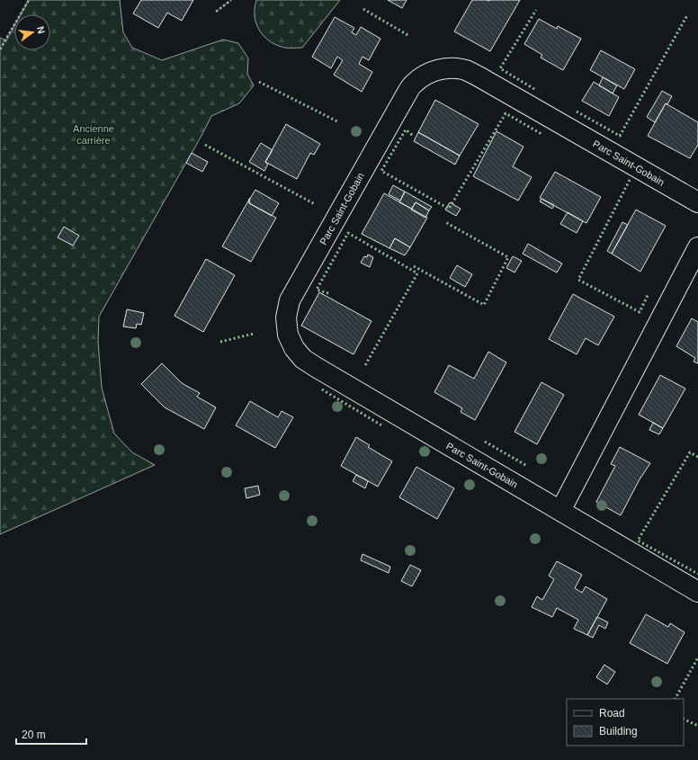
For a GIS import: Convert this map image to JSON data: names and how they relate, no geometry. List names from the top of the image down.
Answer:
{
  "streets": {
    "street": ["Parc Saint-Gobain"]
  },
  "parks": ["Ancienne carrière"],
  "legend": ["Road", "Building"],
  "scale_bar": "20 m",
  "north": "right"
}
